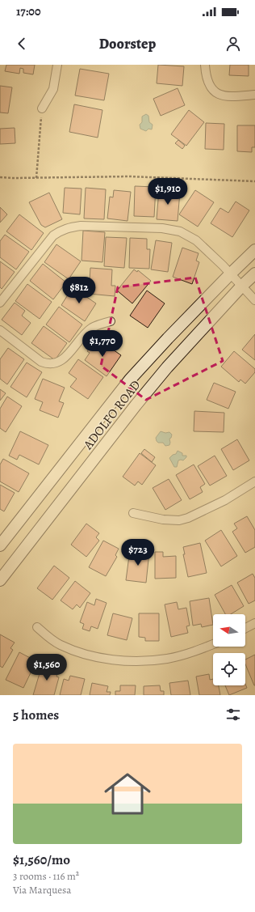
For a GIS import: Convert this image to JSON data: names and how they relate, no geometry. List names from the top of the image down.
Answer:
{
  "streets": {
    "main road": ["ADOLFO ROAD"]
  },
  "north": "left",
  "page": {
    "status": "17:00",
    "header": "Doorstep",
    "price": [
      "$1,910",
      "$812",
      "$1,770",
      "$723",
      "$1,560"
    ],
    "heading": "5 homes",
    "list": [
      {
        "name": "$1,560/mo",
        "note": "3 rooms · 116 m² · Via Marquesa"
      }
    ]
  }
}
